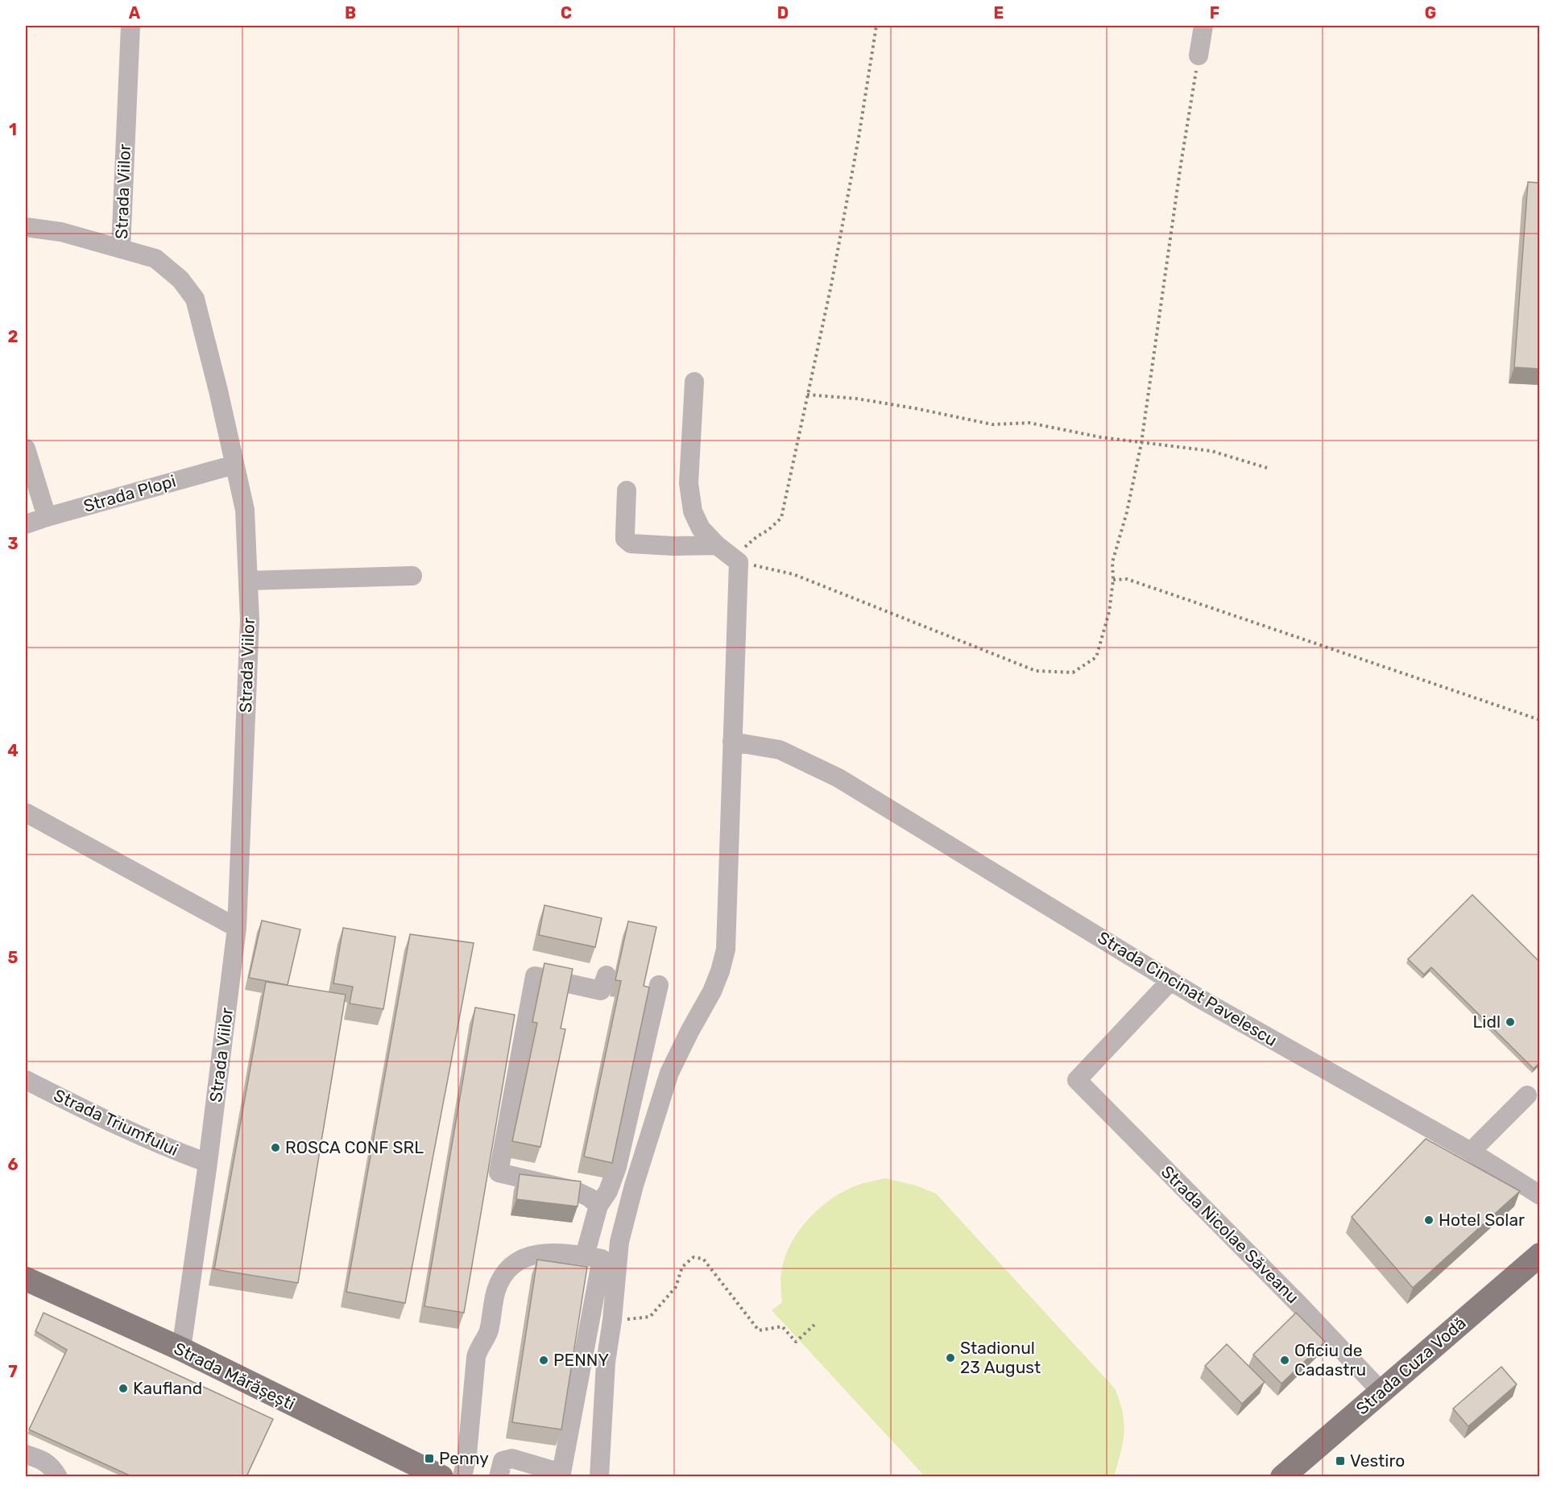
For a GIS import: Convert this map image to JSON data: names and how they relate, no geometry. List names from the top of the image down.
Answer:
{
  "streets": {
    "main road": ["Strada Cuza Vodă", "Strada Mărășești"],
    "street": [
      "Strada Viilor",
      "Strada Plopi",
      "Strada Cincinat Pavelescu",
      "Strada Triumfului",
      "Strada Nicolae Săveanu"
    ]
  },
  "crossings": [
    ["Strada Viilor", "Strada Plopi"],
    ["Strada Viilor", "Strada Triumfului"],
    ["Strada Viilor", "Strada Mărășești"],
    ["Strada Cincinat Pavelescu", "Strada Nicolae Săveanu"],
    ["Strada Nicolae Săveanu", "Strada Cuza Vodă"]
  ],
  "places": {
    "other": [
      "Lidl",
      "ROSCA CONF SRL",
      "Hotel Solar",
      "Stadionul 23 August",
      "PENNY",
      "Oficiu de Cadastru",
      "Kaufland"
    ],
    "transit": ["Penny", "Vestiro"]
  },
  "grid": {
    "columns": [
      "A",
      "B",
      "C",
      "D",
      "E",
      "F",
      "G"
    ],
    "rows": [
      "1",
      "2",
      "3",
      "4",
      "5",
      "6",
      "7"
    ]
  }
}
